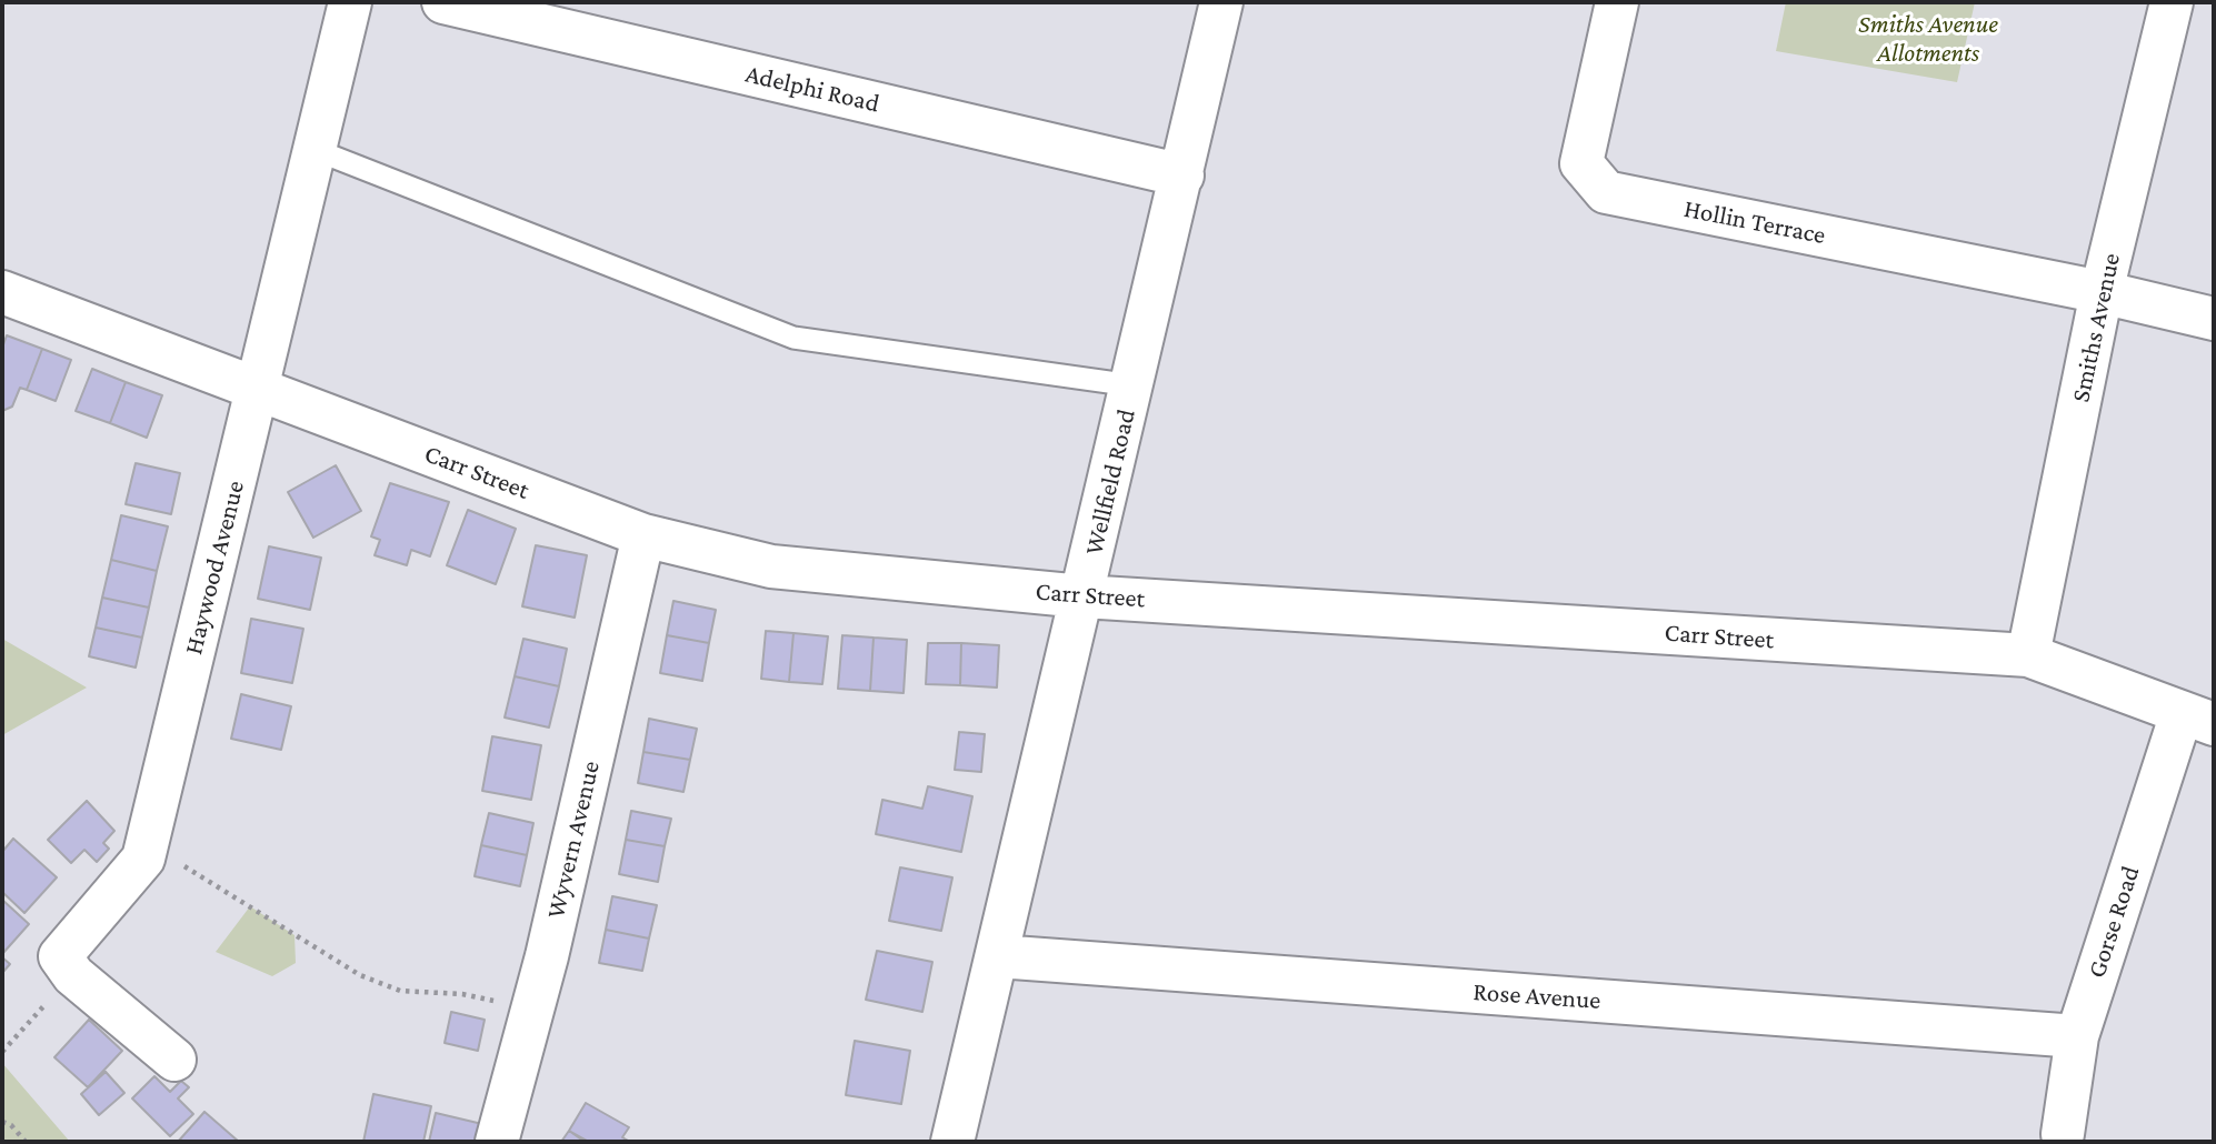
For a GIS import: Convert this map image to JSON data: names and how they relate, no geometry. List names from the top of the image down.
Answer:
{
  "streets": {
    "street": [
      "Adelphi Road",
      "Hollin Terrace",
      "Smiths Avenue",
      "Carr Street",
      "Wellfield Road",
      "Haywood Avenue",
      "Wyvern Avenue",
      "Gorse Road",
      "Rose Avenue"
    ]
  },
  "crossings": [
    ["Adelphi Road", "Wellfield Road"],
    ["Hollin Terrace", "Smiths Avenue"],
    ["Smiths Avenue", "Carr Street"],
    ["Carr Street", "Wellfield Road"],
    ["Carr Street", "Haywood Avenue"],
    ["Carr Street", "Wyvern Avenue"],
    ["Carr Street", "Gorse Road"],
    ["Wellfield Road", "Rose Avenue"],
    ["Gorse Road", "Rose Avenue"]
  ],
  "parks": ["Smiths Avenue Allotments"]
}
